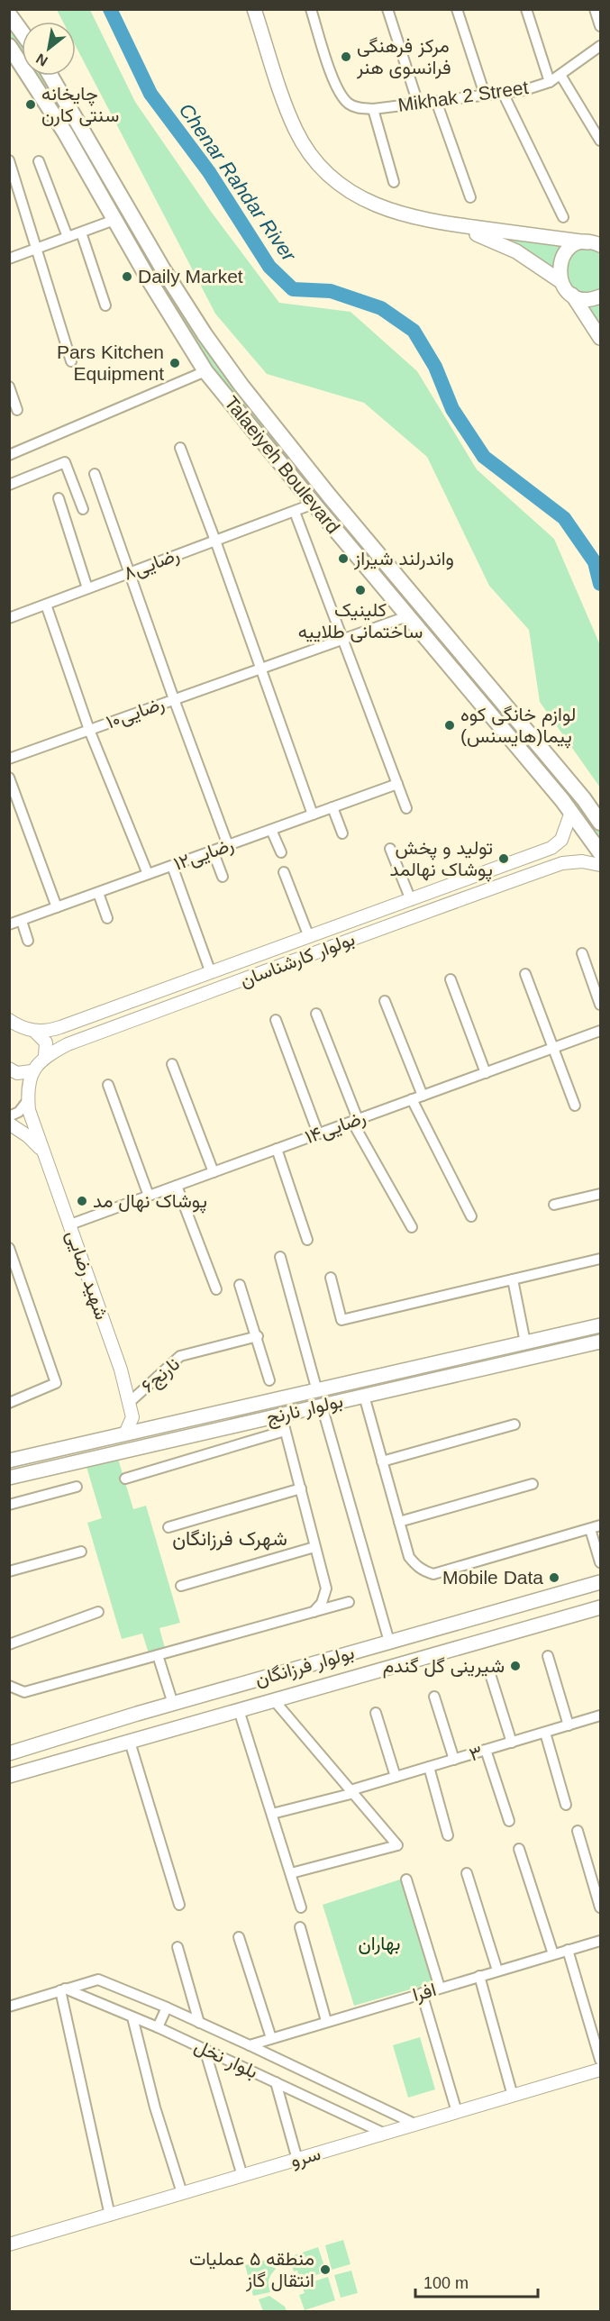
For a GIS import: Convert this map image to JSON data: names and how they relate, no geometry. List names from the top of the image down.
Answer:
{
  "streets": {
    "main road": ["Talaeiyeh Boulevard", "بولوار نارنج", "بولوار فرزانگان"],
    "street": [
      "Mikhak 2 Street",
      "رضایی۸",
      "رضایی۱۰",
      "رضایی۱۲",
      "بولوار کارشناسان",
      "رضایی۱۴",
      "شهید رضایی",
      "نارنج۶",
      "۳",
      "افرا",
      "بلوار نخل",
      "سرو"
    ]
  },
  "crossings": [
    ["Talaeiyeh Boulevard", "رضایی۸"],
    ["Talaeiyeh Boulevard", "رضایی۱۰"],
    ["رضایی۱۴", "شهید رضایی"],
    ["شهید رضایی", "نارنج۶"],
    ["نارنج۶", "بولوار نارنج"],
    ["افرا", "بلوار نخل"],
    ["بلوار نخل", "سرو"]
  ],
  "districts": ["شهرک فرزانگان"],
  "water": ["Chenar Rahdar River"],
  "parks": ["بهاران"],
  "places": [
    "مرکز فرهنگی فرانسوی هنر",
    "چایخانه سنتی کارن",
    "Daily Market",
    "Pars Kitchen Equipment",
    "واندرلند شیراز",
    "کلینیک ساختمانی طلاییه",
    "لوازم خانگی کوه پیما(هایسنس)",
    "تولید و پخش پوشاک نهالمد",
    "پوشاک نهال مد",
    "Mobile Data",
    "شیرینی گل گندم",
    "منطقه ۵ عملیات انتقال گاز"
  ],
  "scale_bar": "100 m",
  "north": "bottom left"
}
